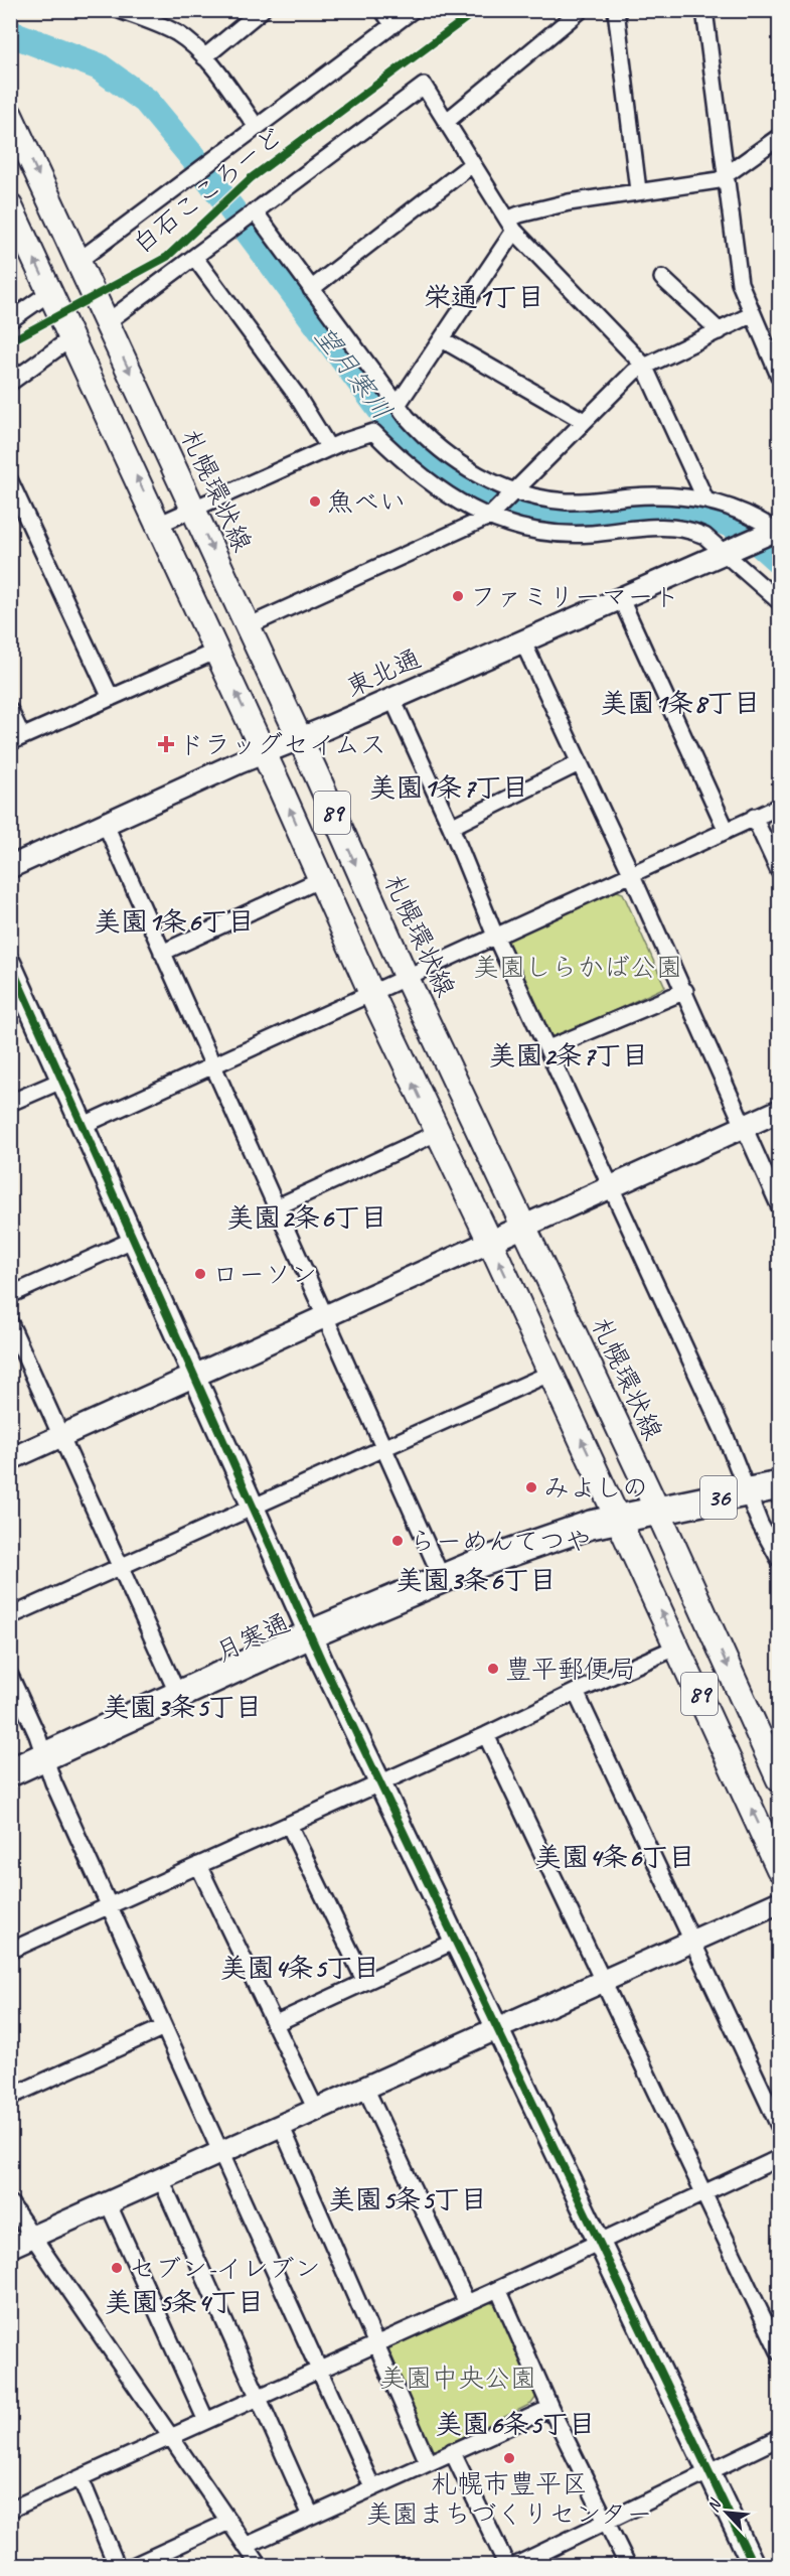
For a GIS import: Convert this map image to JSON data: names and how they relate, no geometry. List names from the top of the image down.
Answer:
{
  "streets": {
    "highway": ["36", "月寒通"],
    "main road": ["札幌環状線", "89"],
    "street": ["東北通"],
    "cycle path": ["白石こころーど"]
  },
  "crossings": [
    ["札幌環状線", "東北通"],
    ["札幌環状線", "月寒通"],
    ["東北通", "89"],
    ["89", "月寒通"]
  ],
  "districts": [
    "栄通1丁目",
    "美園1条8丁目",
    "美園1条7丁目",
    "美園1条6丁目",
    "美園2条7丁目",
    "美園2条6丁目",
    "美園3条6丁目",
    "美園3条5丁目",
    "美園4条6丁目",
    "美園4条5丁目",
    "美園5条5丁目",
    "美園5条4丁目",
    "美園6条5丁目"
  ],
  "water": ["望月寒川"],
  "parks": ["美園しらかば公園", "美園中央公園"],
  "places": {
    "other": [
      "魚べい",
      "ファミリーマート",
      "ローソン",
      "みよしの",
      "らーめんてつや",
      "豊平郵便局",
      "セブン-イレブン",
      "札幌市豊平区 美園まちづくりセンター"
    ],
    "health": ["ドラッグセイムス"]
  },
  "north": "top left"
}
